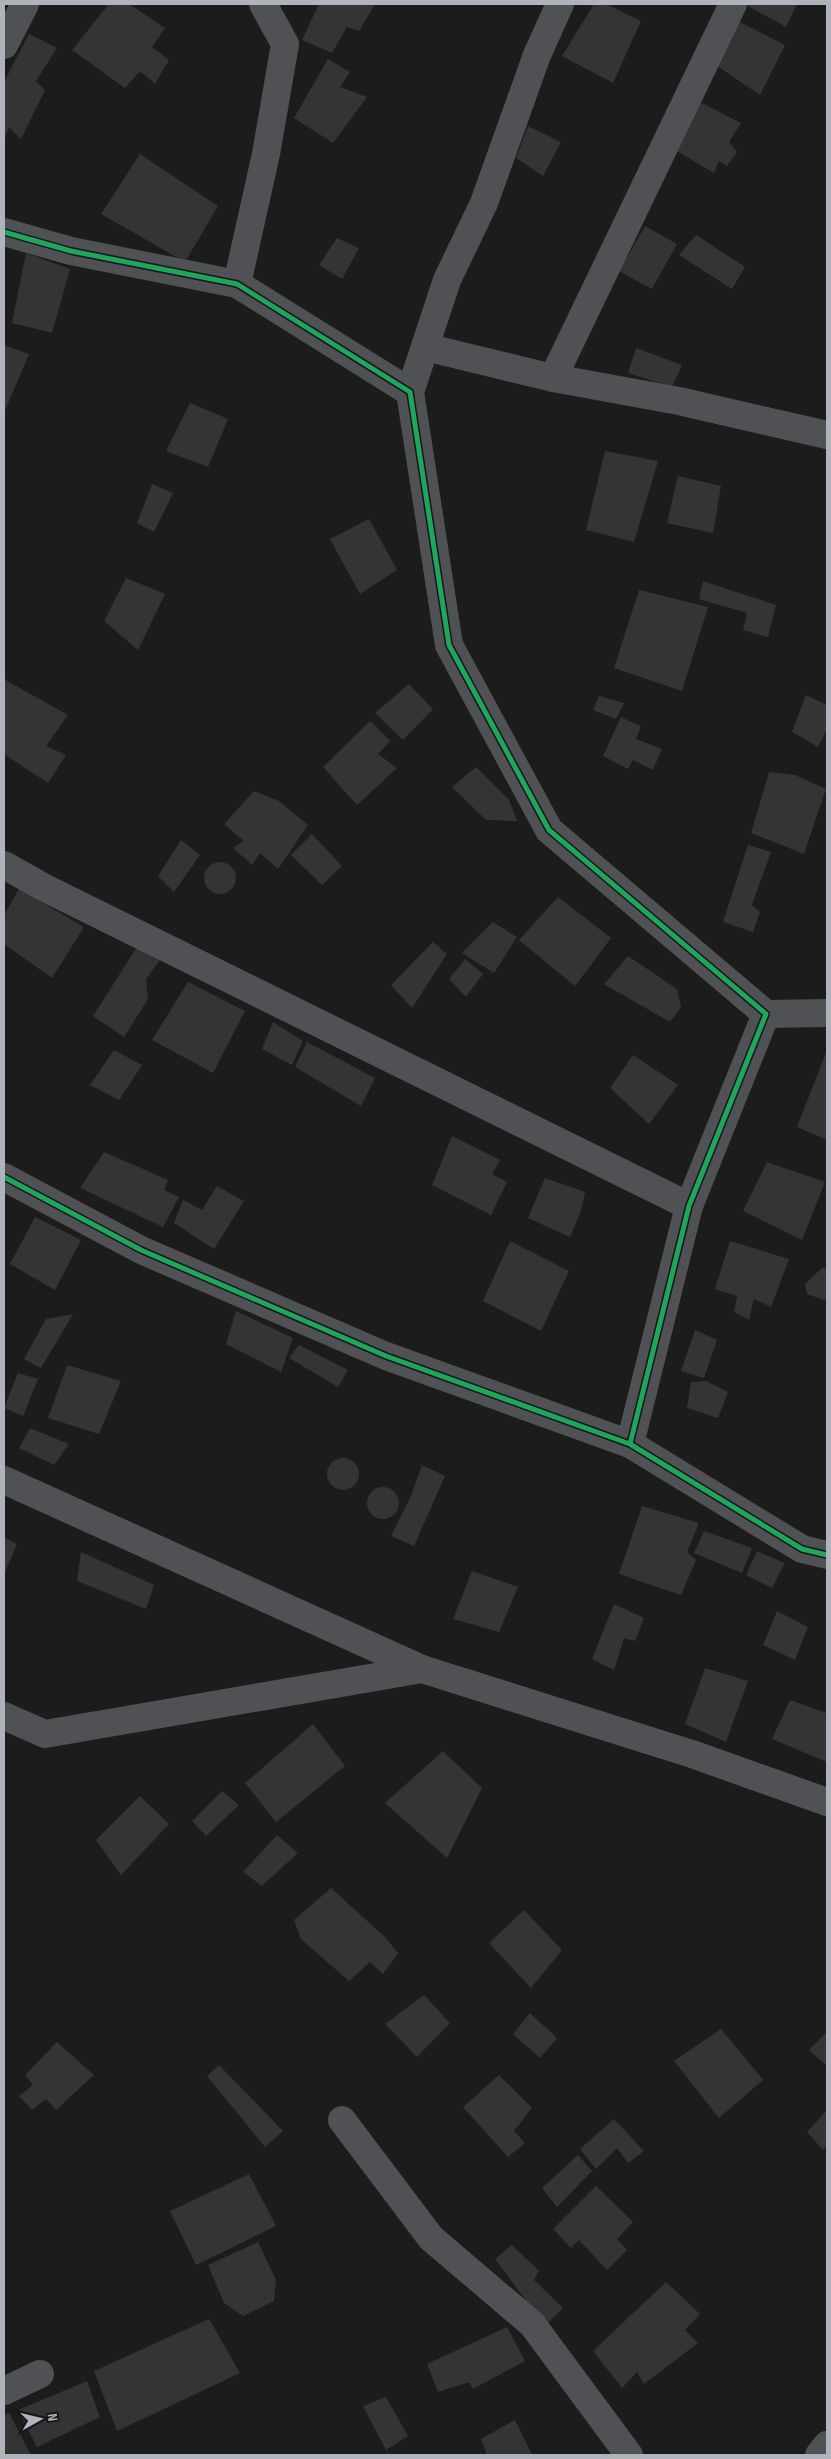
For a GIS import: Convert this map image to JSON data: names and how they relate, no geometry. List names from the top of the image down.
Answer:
{
  "north": "right"
}
